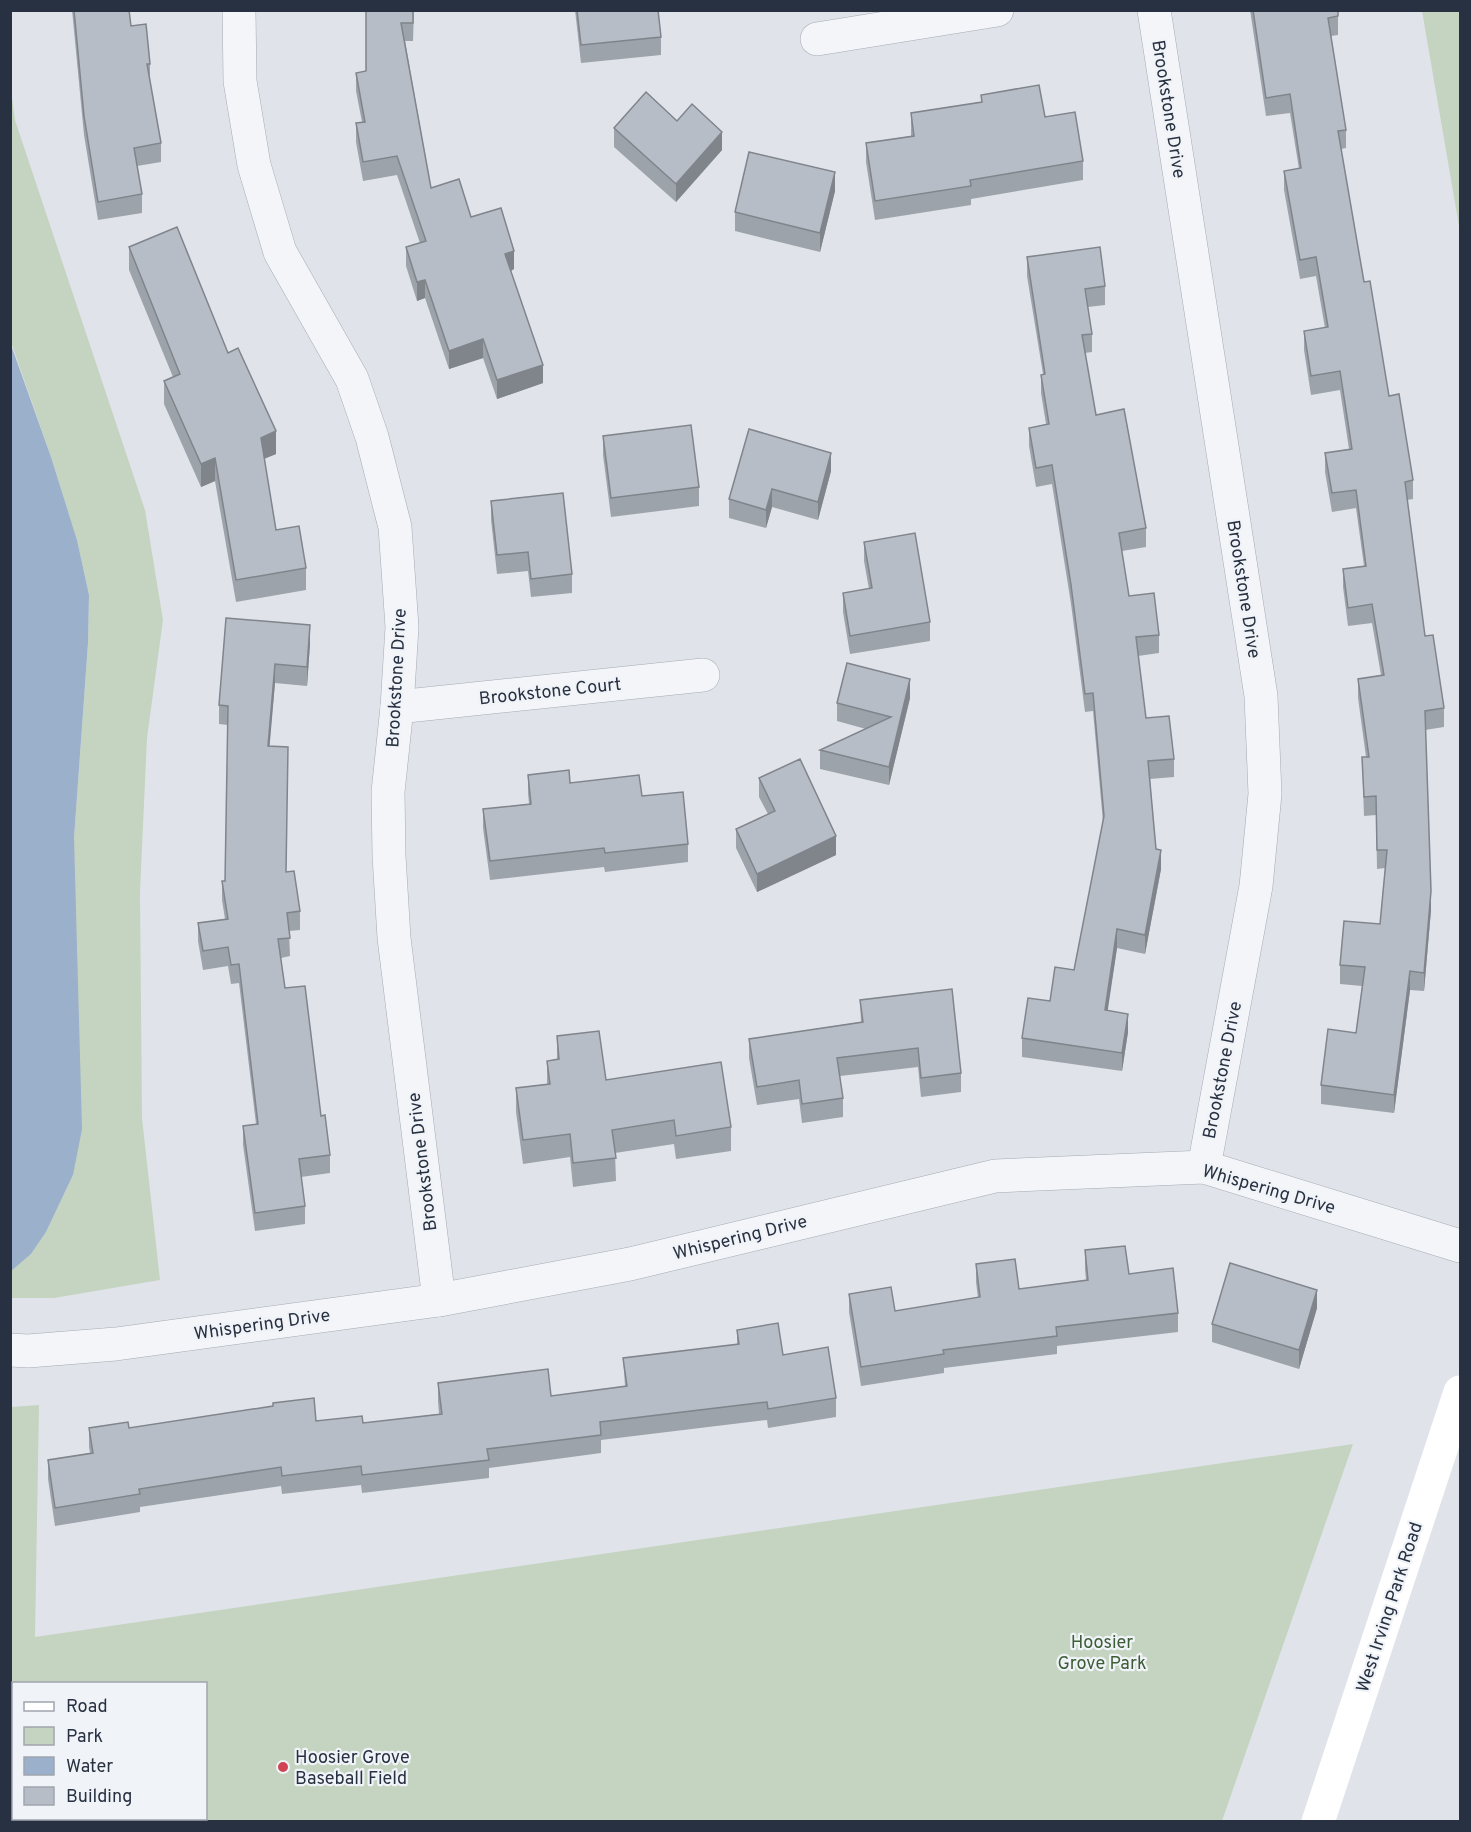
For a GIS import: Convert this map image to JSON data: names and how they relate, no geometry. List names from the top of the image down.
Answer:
{
  "streets": {
    "main road": ["West Irving Park Road"],
    "street": ["Brookstone Drive", "Brookstone Court", "Whispering Drive"]
  },
  "crossings": [
    ["Brookstone Drive", "Brookstone Court"],
    ["Brookstone Drive", "Whispering Drive"]
  ],
  "parks": ["Hoosier Grove Park"],
  "places": ["Hoosier Grove Baseball Field"],
  "legend": [
    "Road",
    "Park",
    "Water",
    "Building"
  ]
}
